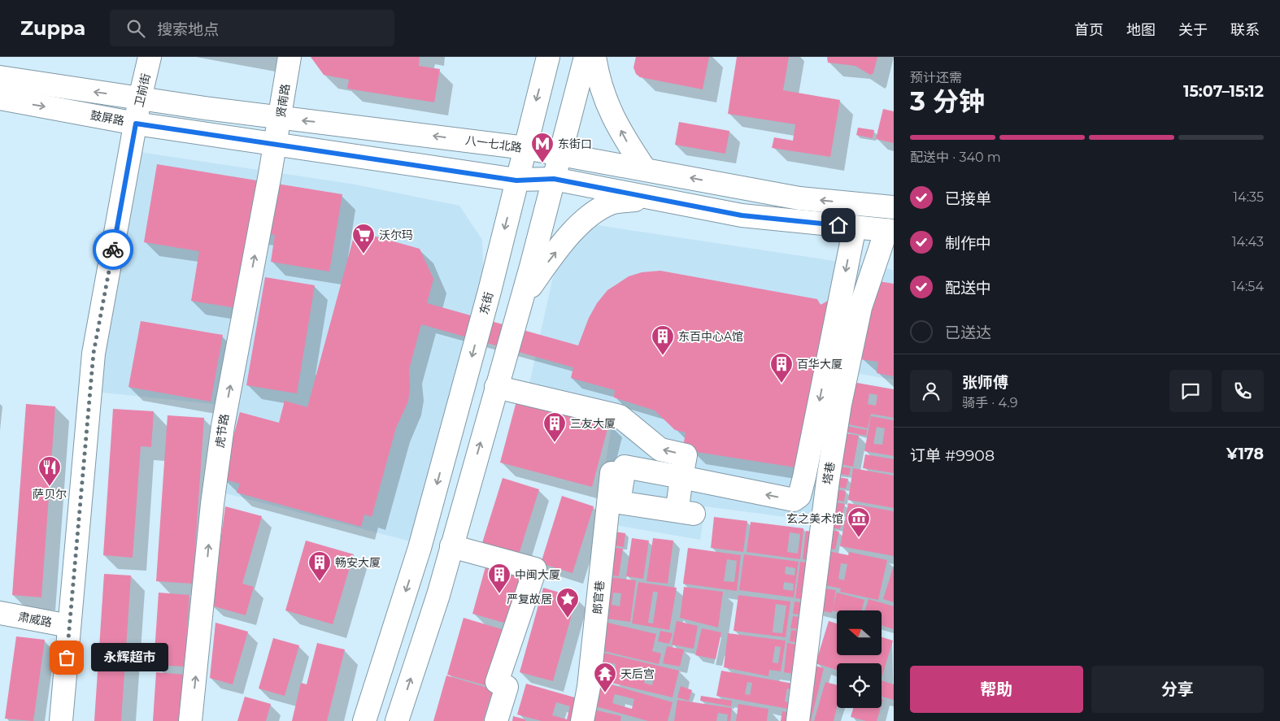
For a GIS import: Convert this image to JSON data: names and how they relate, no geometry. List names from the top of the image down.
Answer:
{
  "streets": {
    "main road": [
      "卫前街",
      "贤南路",
      "鼓屏路",
      "八一七北路",
      "东街",
      "虎节路",
      "塔巷",
      "郎官巷",
      "肃威路"
    ]
  },
  "crossings": [
    ["卫前街", "鼓屏路"],
    ["卫前街", "八一七北路"],
    ["卫前街", "肃威路"],
    ["贤南路", "鼓屏路"],
    ["贤南路", "八一七北路"],
    ["贤南路", "虎节路"],
    ["鼓屏路", "东街"],
    ["鼓屏路", "虎节路"],
    ["八一七北路", "东街"]
  ],
  "one_way": ["虎节路"],
  "places": {
    "metro station": ["东街口"],
    "supermarket": ["沃尔玛"],
    "building": [
      "东百中心A馆",
      "百华大厦",
      "三友大厦",
      "畅安大厦",
      "中闽大厦"
    ],
    "restaurant": ["萨贝尔"],
    "museum": ["玄之美术馆"],
    "place": ["严复故居"],
    "other": ["永辉超市"],
    "temple": ["天后宫"]
  },
  "north": "left",
  "page": {
    "header": "Zuppa",
    "search": "搜索地点",
    "nav": [
      "首页",
      "地图",
      "关于",
      "联系"
    ],
    "heading": ["3 分钟", "预计还需", "15:07–15:12"],
    "panel": [
      "张师傅",
      "骑手 · 4.9",
      "订单 #9908",
      "¥178"
    ],
    "bar": "配送中 · 340 m",
    "list": [
      ["已接单", "14:35"],
      ["制作中", "14:43"],
      ["配送中", "14:54"],
      "已送达"
    ],
    "bubble": "永辉超市",
    "buttons": ["帮助", "分享"]
  }
}
